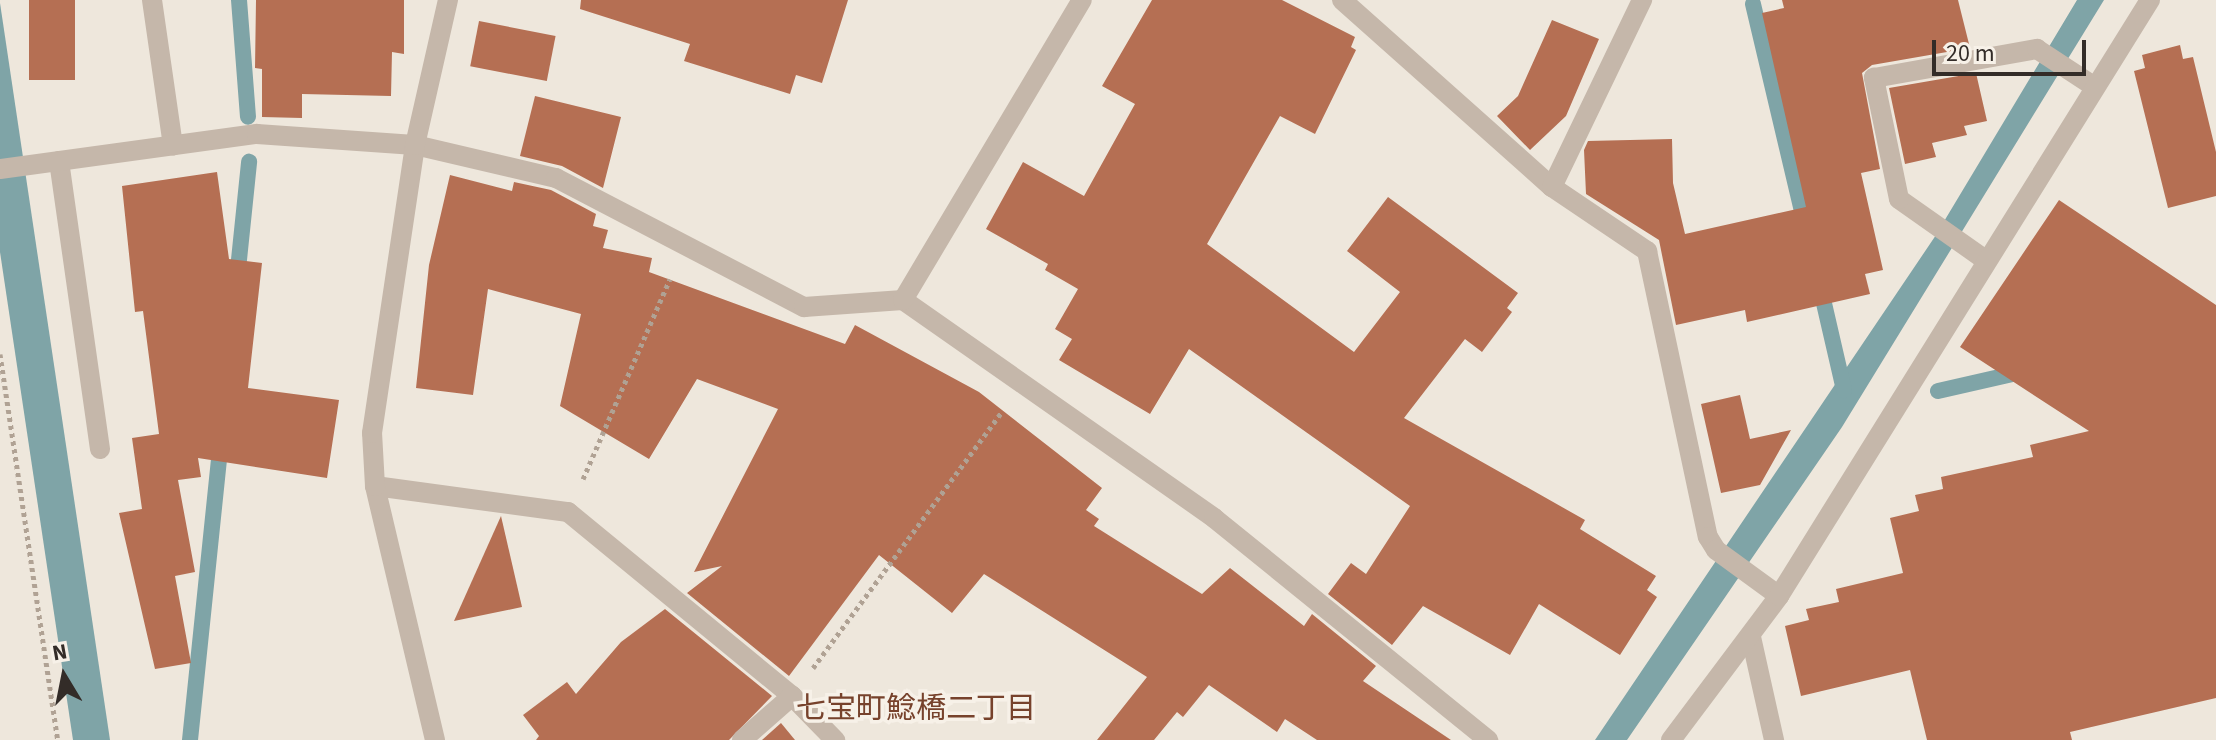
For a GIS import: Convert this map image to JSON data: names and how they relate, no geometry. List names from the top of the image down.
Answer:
{
  "districts": ["七宝町鯰橋二丁目"],
  "scale_bar": "20 m",
  "north": "top"
}
